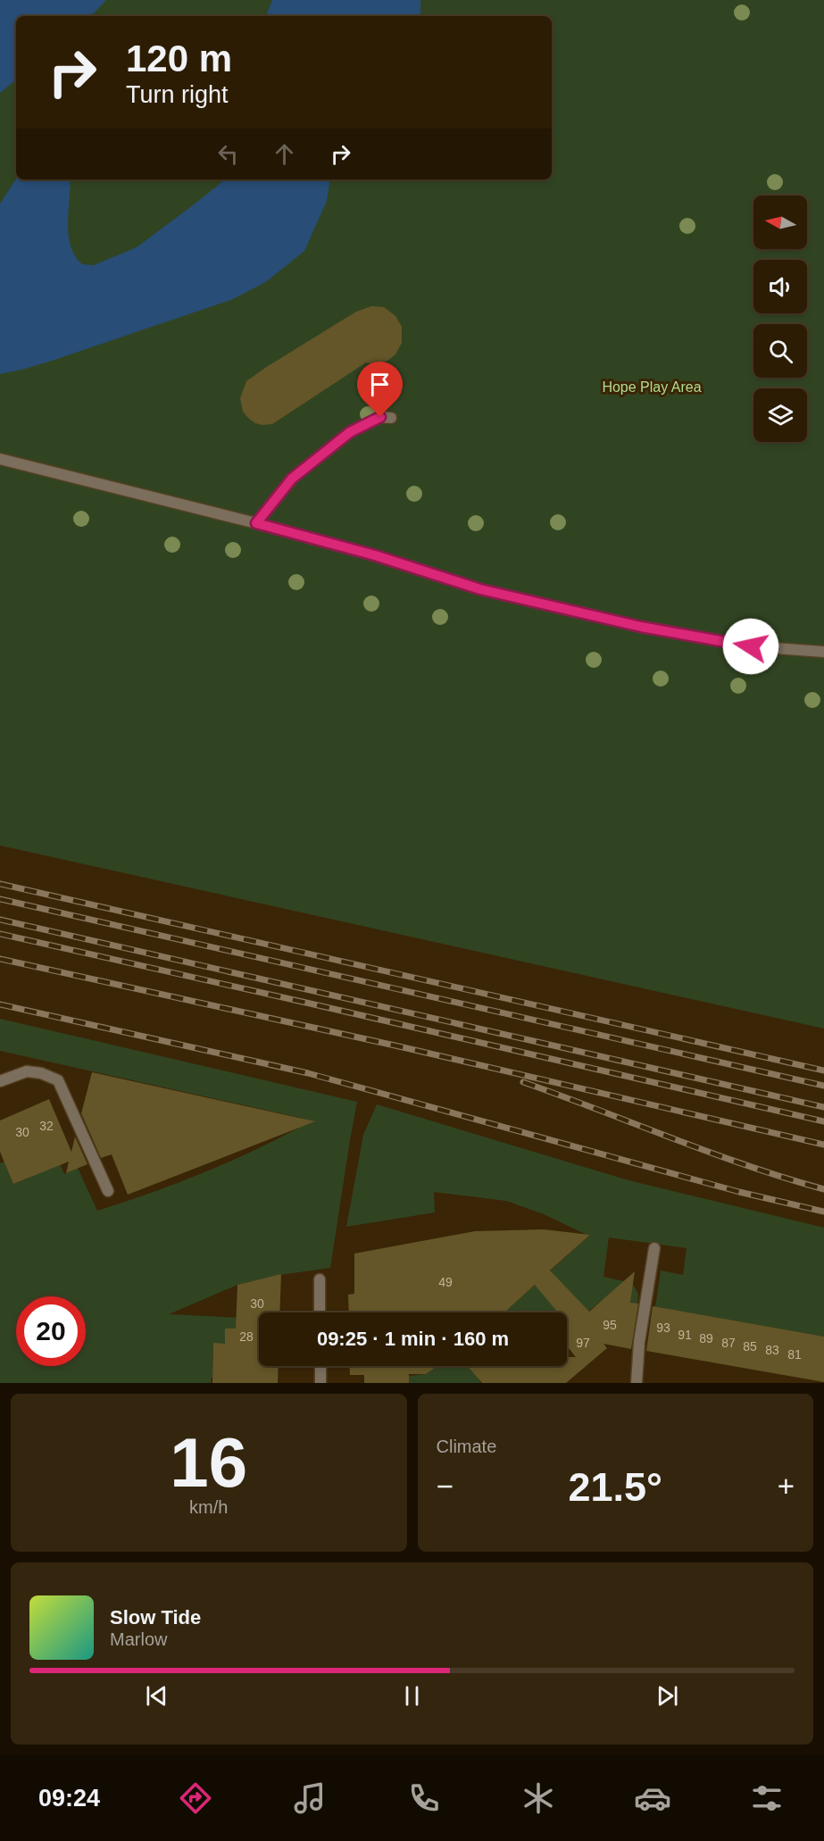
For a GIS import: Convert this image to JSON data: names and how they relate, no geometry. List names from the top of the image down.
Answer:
{
  "parks": ["Hope Play Area"],
  "house_numbers": [
    "32",
    "30",
    "49",
    "30",
    "95",
    "93",
    "91",
    "28",
    "89",
    "97",
    "87",
    "85",
    "83",
    "81"
  ],
  "north": "left",
  "page": {
    "turn": ["120 m", "Turn right"],
    "limit": "20",
    "trip": "09:25 · 1 min · 160 m",
    "tile": [
      ["16", "km/h"],
      "Climate"
    ],
    "heat": ["−", "21.5°", "+"],
    "song": ["Slow Tide", "Marlow"],
    "tabs": "09:24"
  }
}
